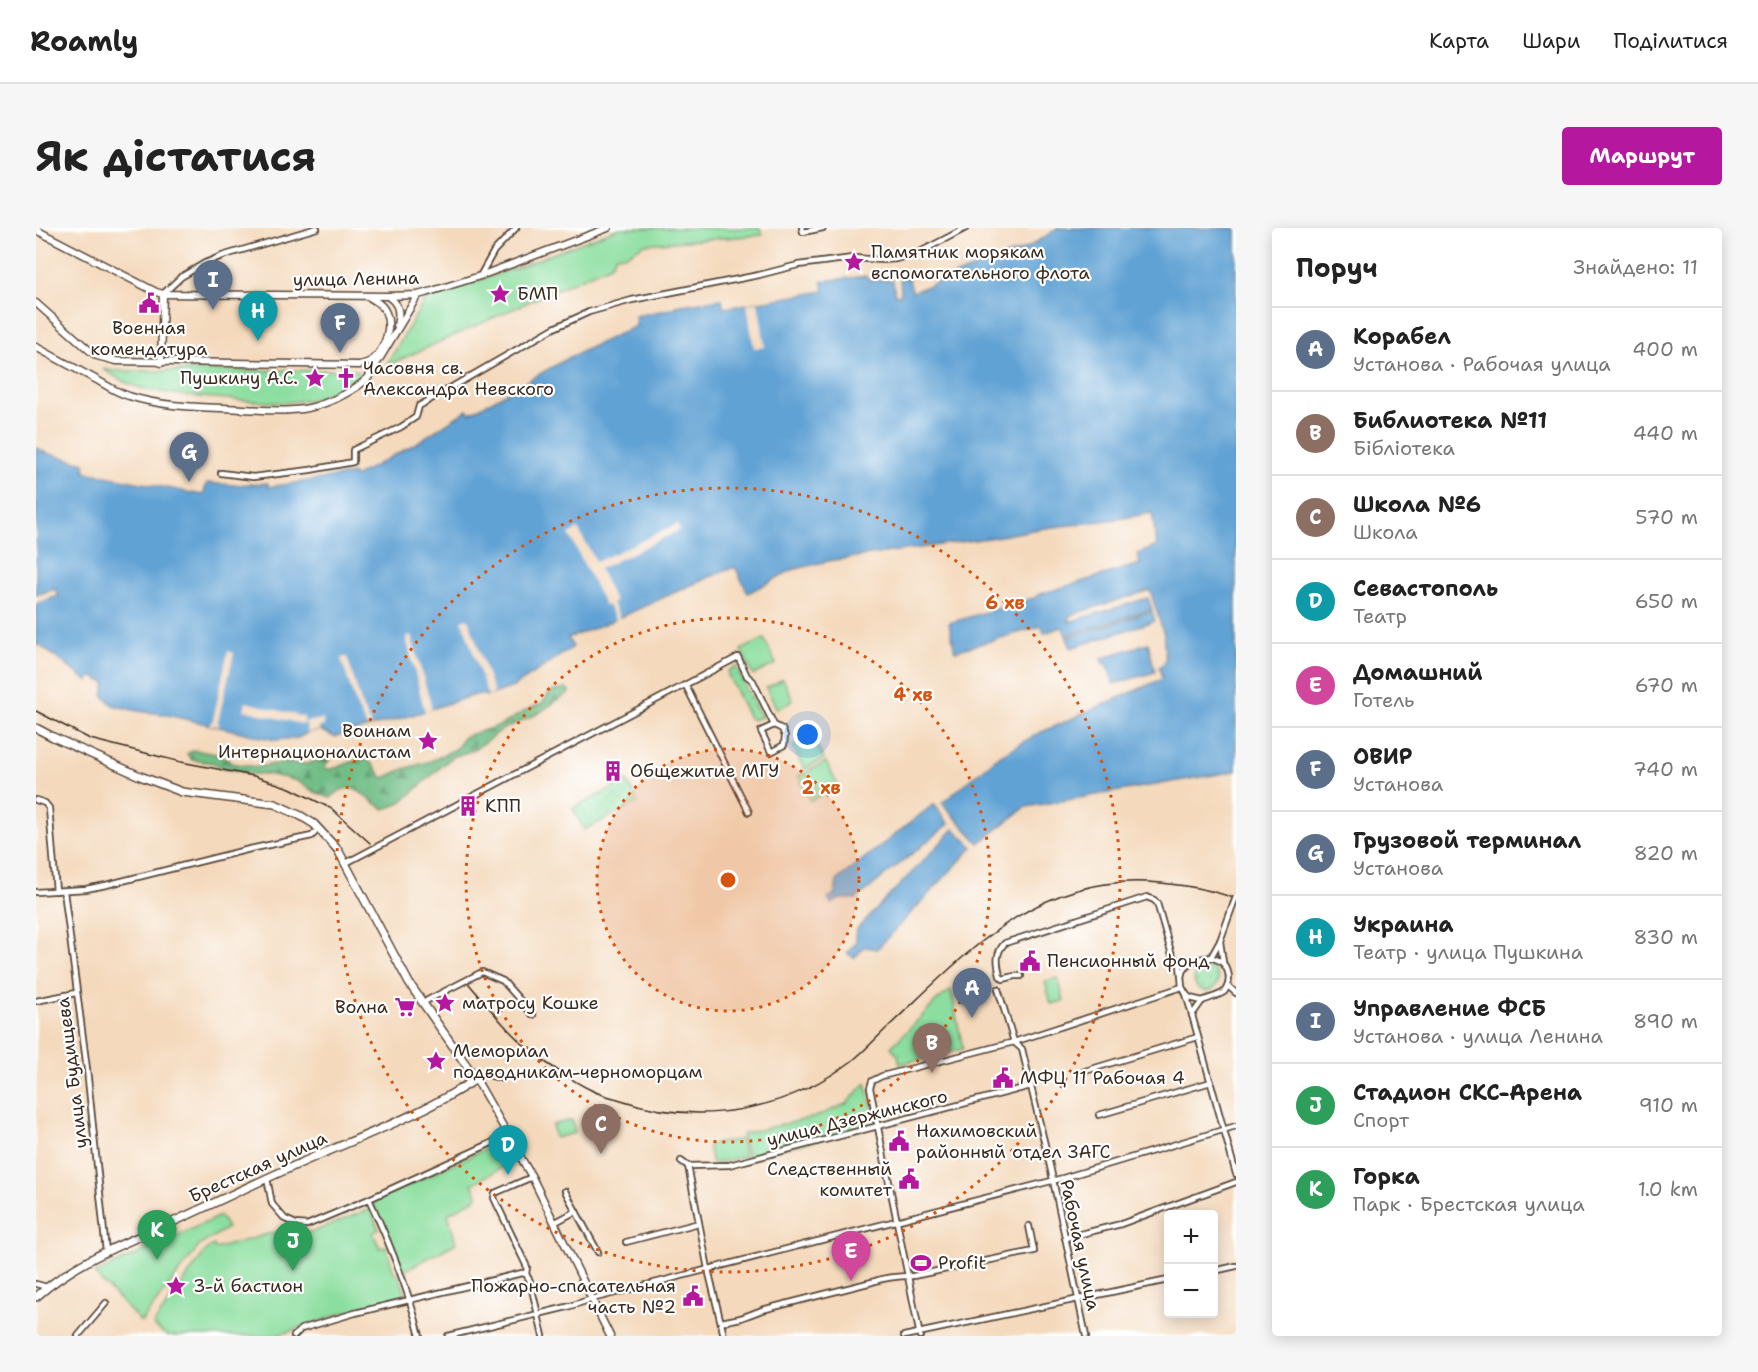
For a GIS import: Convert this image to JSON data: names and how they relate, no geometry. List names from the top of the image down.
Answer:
{
  "streets": {
    "main road": ["улица Ленина", "Брестская улица"],
    "street": ["улица Будищева", "улица Дзержинского", "Рабочая улица"]
  },
  "crossings": [
    ["улица Будищева", "Брестская улица"],
    ["улица Дзержинского", "Рабочая улица"]
  ],
  "places": {
    "place": [
      "Памятник морякам вспомогательного флота",
      "БМП",
      "Пушкину А.С.",
      "Воинам Интернационалистам",
      "матросу Кошке",
      "Мемориал подводникам-черноморцам",
      "3-й бастион"
    ],
    "public building": [
      "Военная комендатура",
      "Пенсионный фонд",
      "МФЦ 11 Рабочая 4",
      "Нахимовский районный отдел ЗАГС",
      "Следственный комитет",
      "Пожарно-спасательная часть №2"
    ],
    "church": ["Часовня св. Александра Невского"],
    "building": ["Общежитие МГУ", "КПП"],
    "supermarket": ["Волна"],
    "sports": ["Profit"]
  },
  "page": {
    "header": "Roamly",
    "nav": ["Карта", "Шари", "Поділитися"],
    "buttons": "Маршрут",
    "title": "Як дістатися",
    "heading": ["Поруч", "Знайдено: 11"],
    "pins": [
      "I",
      "H",
      "F",
      "G",
      "A",
      "B",
      "C",
      "D",
      "K",
      "J",
      "E"
    ],
    "list": [
      {
        "mark": "A",
        "name": "Корабел",
        "note": "Установа · Рабочая улица",
        "value": "400 m"
      },
      {
        "mark": "B",
        "name": "Библиотека №11",
        "note": "Бібліотека",
        "value": "440 m"
      },
      {
        "mark": "C",
        "name": "Школа №6",
        "note": "Школа",
        "value": "570 m"
      },
      {
        "mark": "D",
        "name": "Севастополь",
        "note": "Театр",
        "value": "650 m"
      },
      {
        "mark": "E",
        "name": "Домашний",
        "note": "Готель",
        "value": "670 m"
      },
      {
        "mark": "F",
        "name": "ОВИР",
        "note": "Установа",
        "value": "740 m"
      },
      {
        "mark": "G",
        "name": "Грузовой терминал",
        "note": "Установа",
        "value": "820 m"
      },
      {
        "mark": "H",
        "name": "Украина",
        "note": "Театр · улица Пушкина",
        "value": "830 m"
      },
      {
        "mark": "I",
        "name": "Управление ФСБ",
        "note": "Установа · улица Ленина",
        "value": "890 m"
      },
      {
        "mark": "J",
        "name": "Стадион СКС-Арена",
        "note": "Спорт",
        "value": "910 m"
      },
      {
        "mark": "K",
        "name": "Горка",
        "note": "Парк · Брестская улица",
        "value": "1.0 km"
      }
    ],
    "map_buttons": ["+", "−"]
  },
  "rings": ["6 хв", "4 хв", "2 хв"]
}
